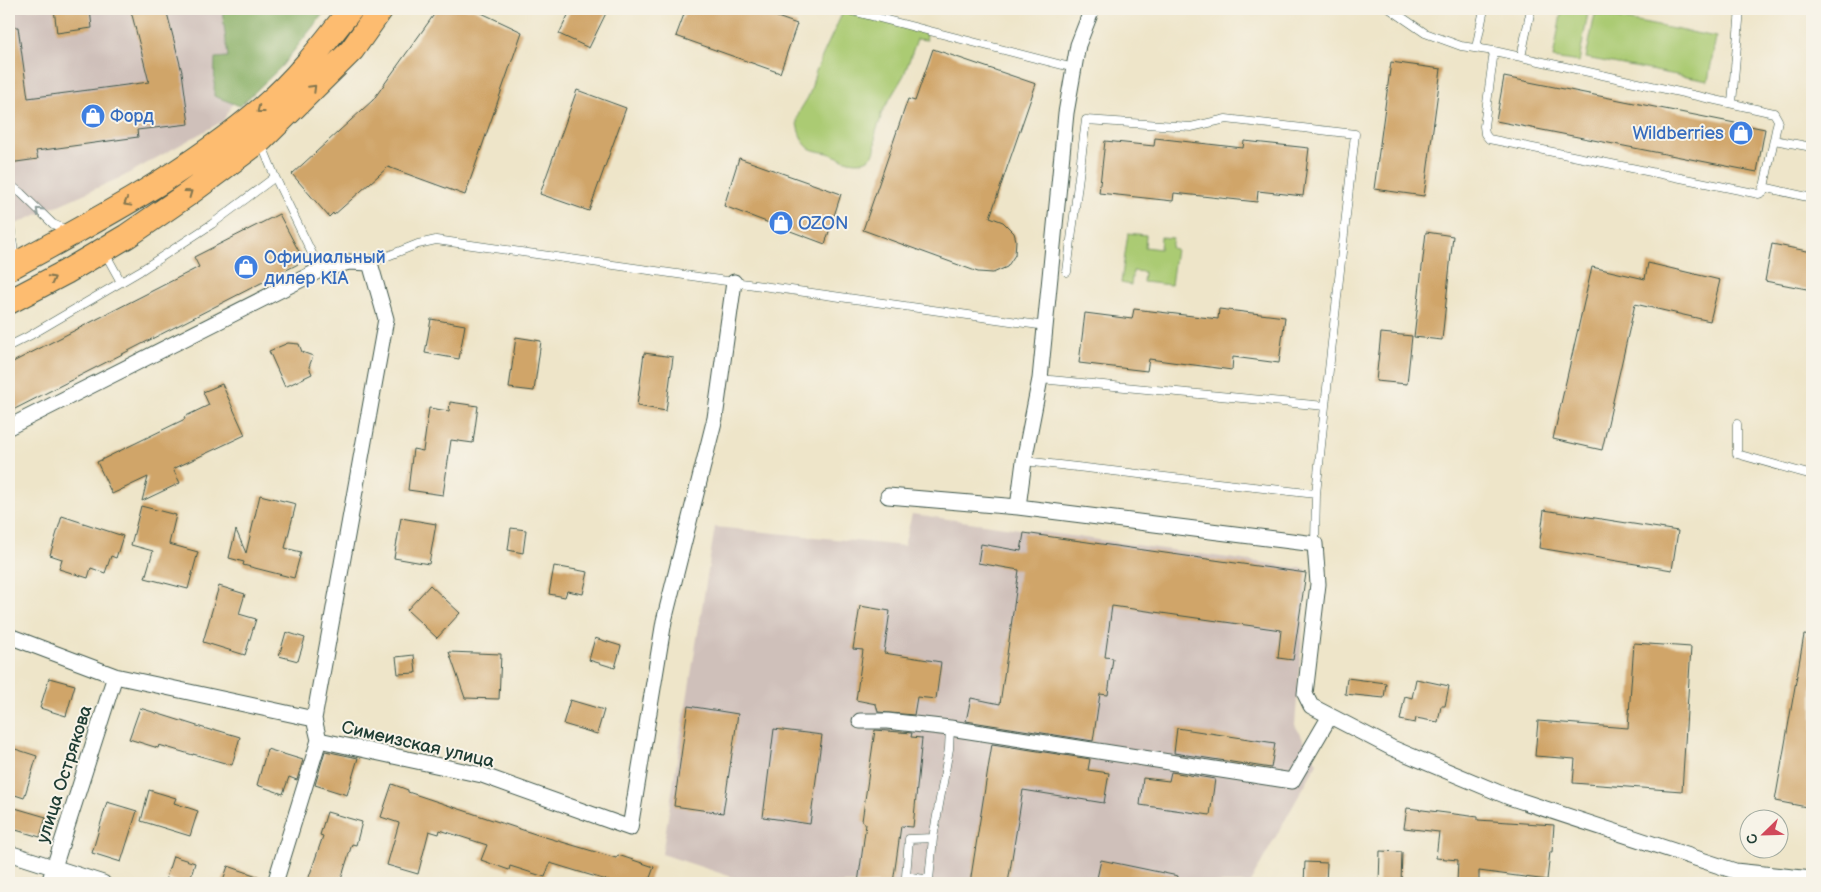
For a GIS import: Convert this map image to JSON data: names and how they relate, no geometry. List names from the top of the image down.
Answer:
{
  "streets": {
    "street": ["Симеизская улица", "улица Острякова"]
  },
  "places": {
    "shop": [
      "Форд",
      "Wildberries",
      "OZON",
      "Официальный дилер KIA"
    ]
  },
  "north": "bottom left"
}
